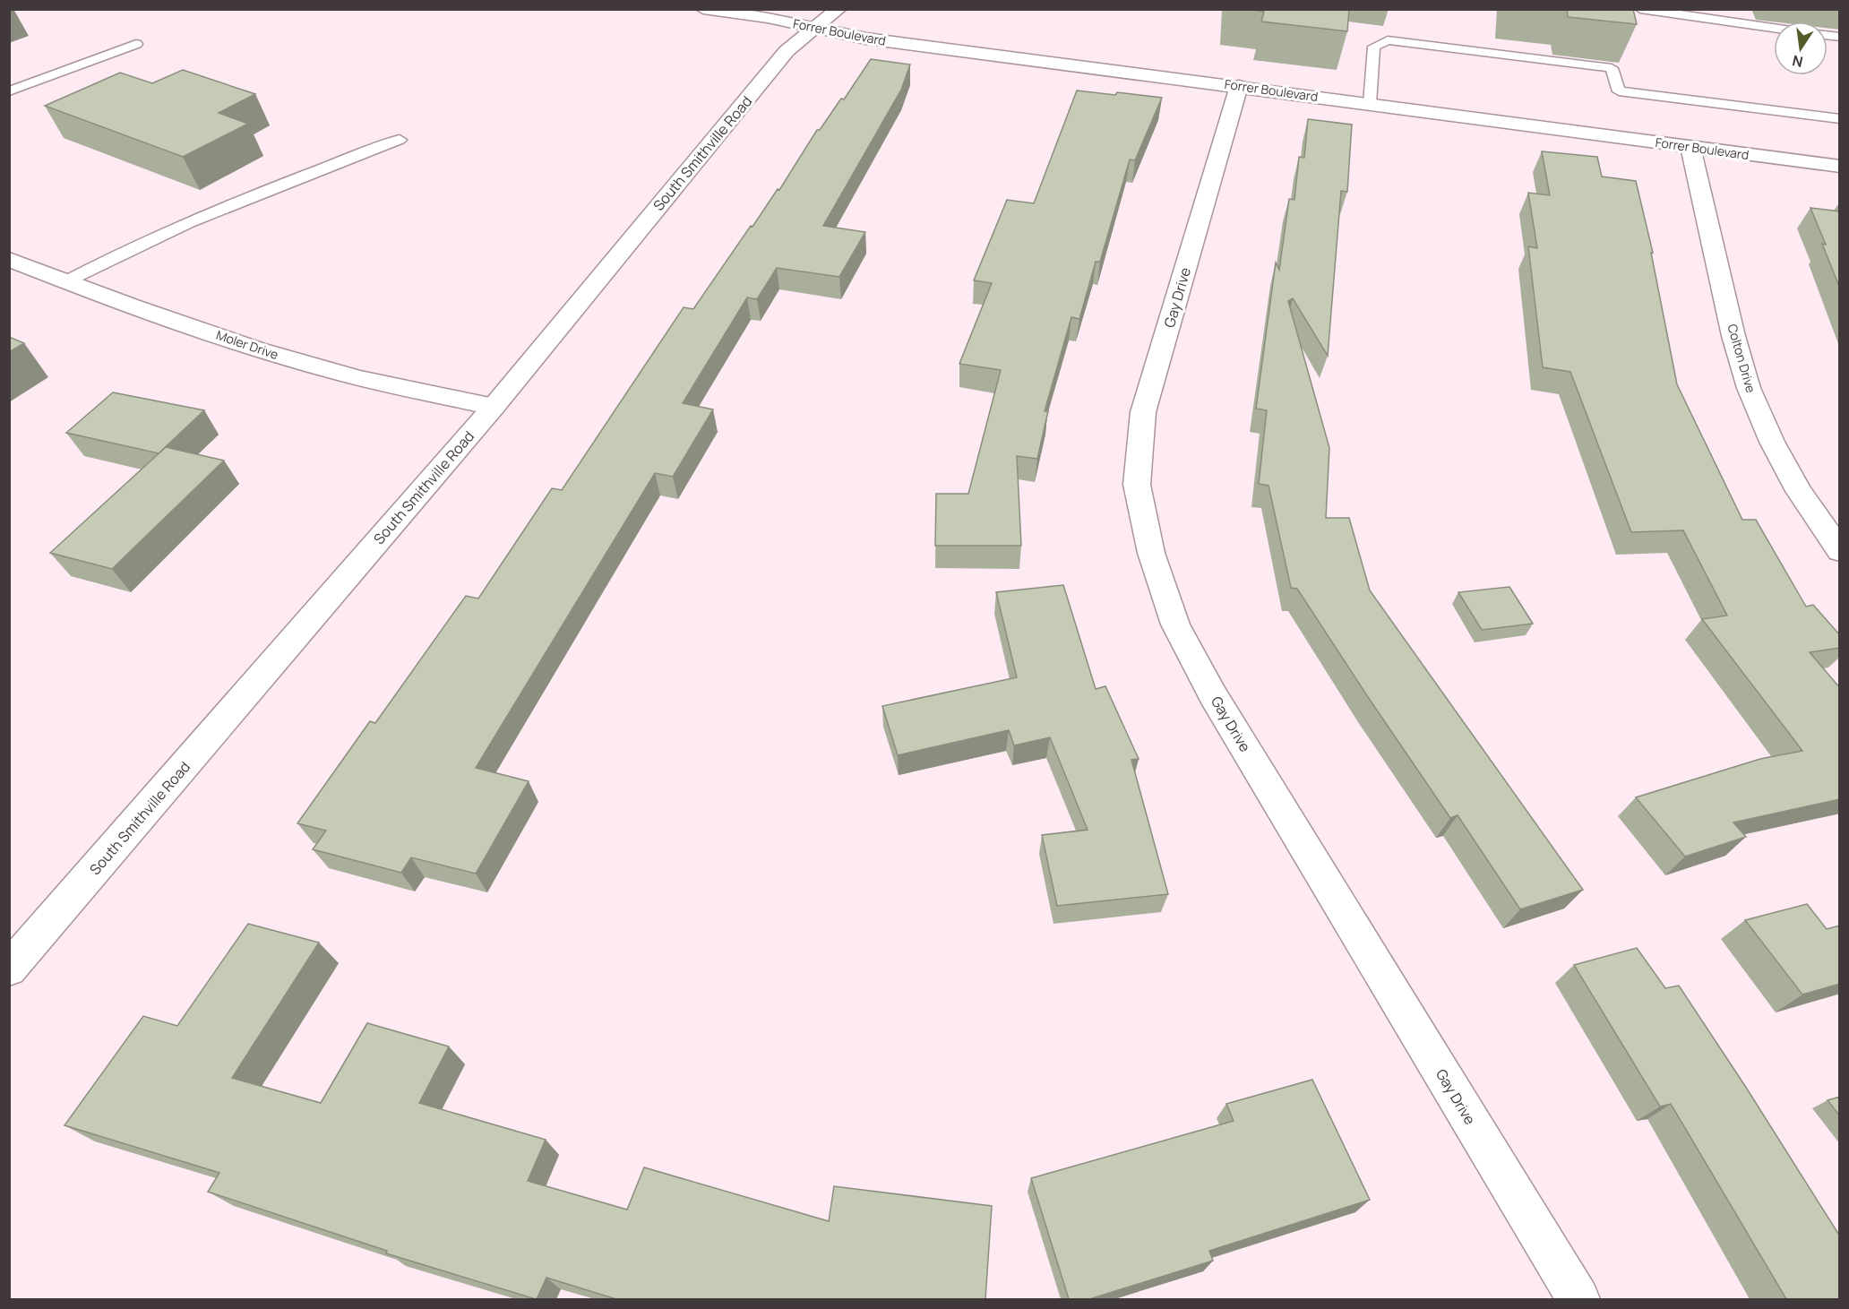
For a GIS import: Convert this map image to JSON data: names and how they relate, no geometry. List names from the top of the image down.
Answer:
{
  "streets": {
    "street": [
      "Forrer Boulevard",
      "South Smithville Road",
      "Gay Drive",
      "Moler Drive",
      "Colton Drive"
    ]
  },
  "crossings": [
    ["Forrer Boulevard", "South Smithville Road"],
    ["Forrer Boulevard", "Gay Drive"],
    ["Forrer Boulevard", "Colton Drive"],
    ["South Smithville Road", "Moler Drive"]
  ],
  "north": "bottom"
}
